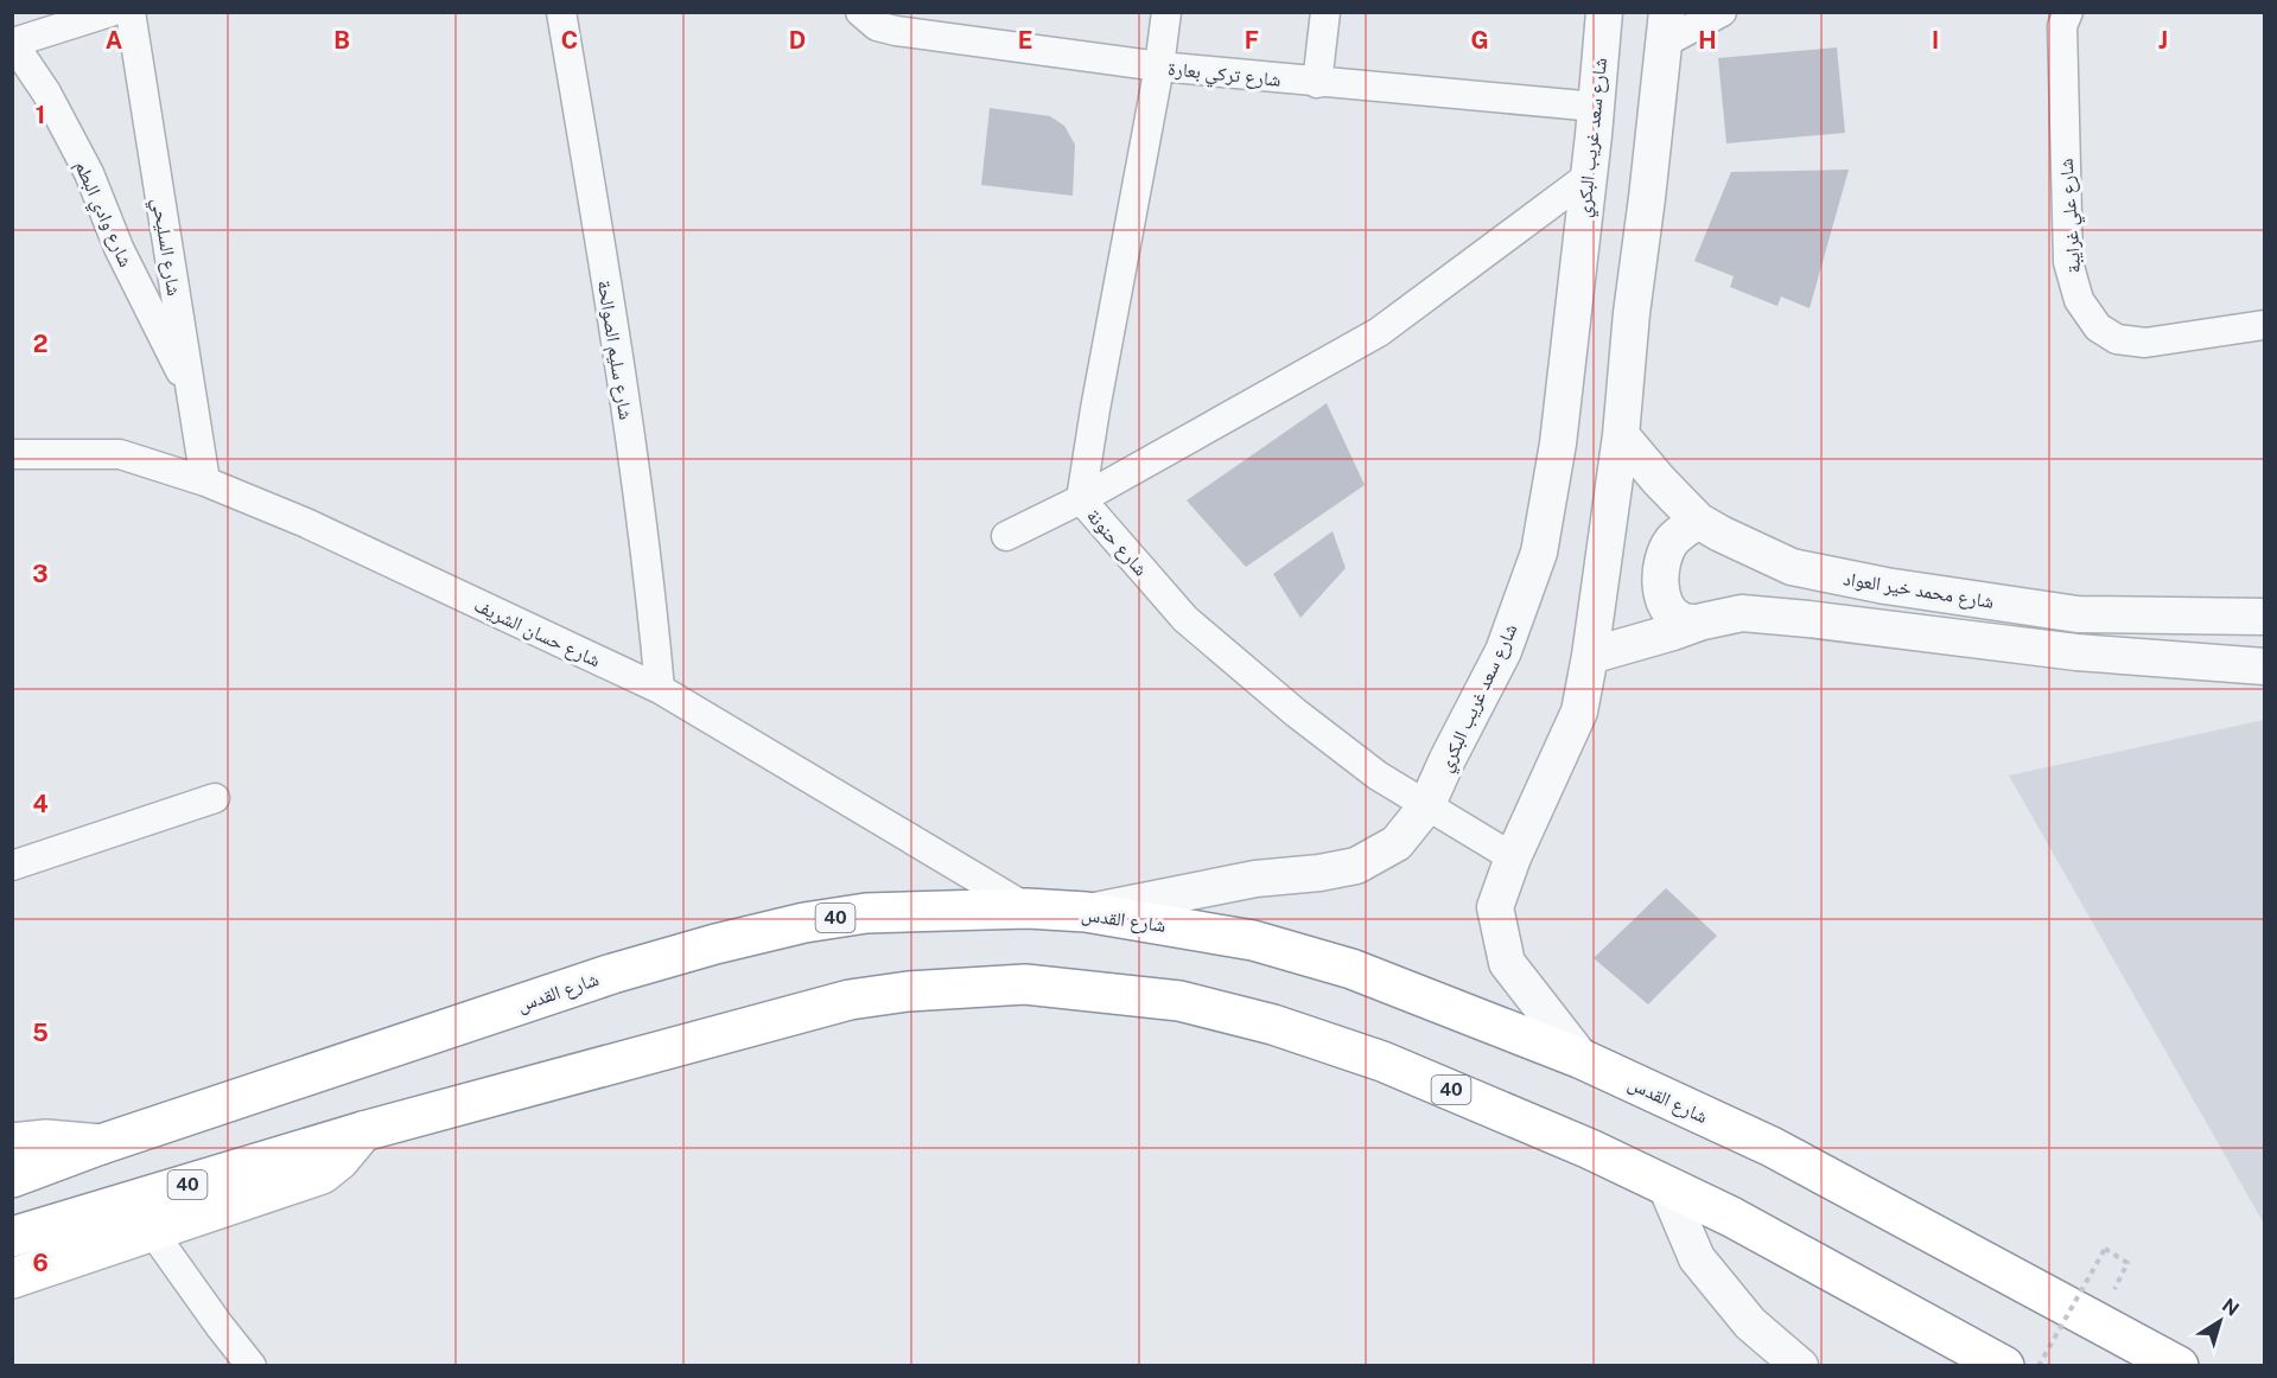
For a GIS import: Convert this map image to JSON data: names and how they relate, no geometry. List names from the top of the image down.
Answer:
{
  "streets": {
    "main road": ["40", "شارع القدس"],
    "street": [
      "شارع تركي بعارة",
      "شارع سعد غريب البكري",
      "شارع وادي البطم",
      "شارع علي غرايبة",
      "شارع السليحي",
      "شارع سليم الصوالحة",
      "شارع حنونة",
      "شارع محمد خير العواد",
      "شارع حسان الشريف"
    ]
  },
  "crossings": [
    ["شارع تركي بعارة", "شارع سعد غريب البكري"],
    ["شارع تركي بعارة", "شارع حنونة"],
    ["شارع سعد غريب البكري", "شارع حنونة"],
    ["شارع سعد غريب البكري", "شارع القدس"],
    ["شارع وادي البطم", "شارع السليحي"],
    ["شارع السليحي", "شارع حسان الشريف"],
    ["شارع سليم الصوالحة", "شارع حسان الشريف"],
    ["شارع حسان الشريف", "شارع القدس"]
  ],
  "north": "top right",
  "grid": {
    "columns": [
      "A",
      "B",
      "C",
      "D",
      "E",
      "F",
      "G",
      "H",
      "I",
      "J"
    ],
    "rows": [
      "1",
      "2",
      "3",
      "4",
      "5",
      "6"
    ]
  }
}
